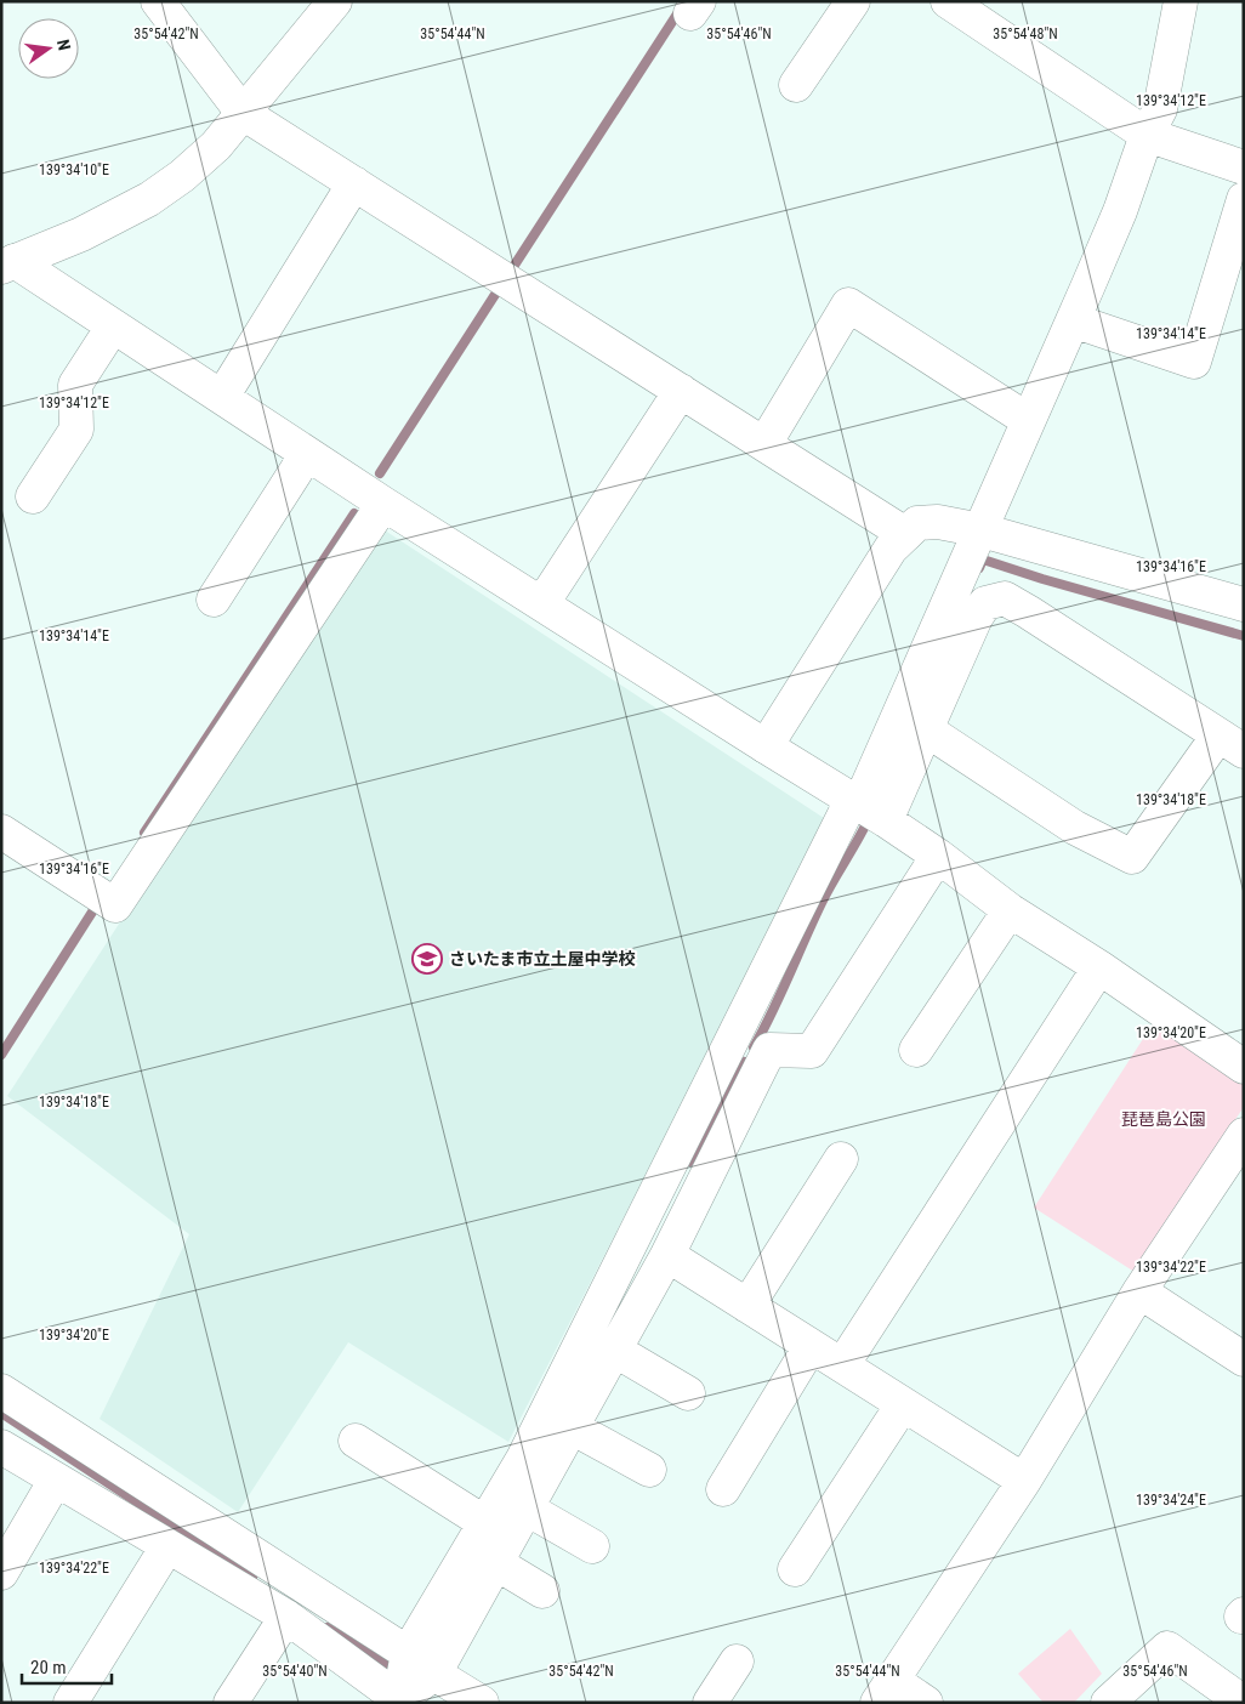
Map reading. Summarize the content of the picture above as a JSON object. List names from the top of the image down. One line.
{"parks":["琵琶島公園"],"places":{"school or university":["さいたま市立土屋中学校"]},"scale_bar":"20 m","north":"right","coordinates":["35°54'42\"N","35°54'44\"N","35°54'46\"N","35°54'48\"N","139°34'12\"E","139°34'10\"E","139°34'14\"E","139°34'16\"E","139°34'18\"E","139°34'20\"E","139°34'22\"E","139°34'24\"E","35°54'40\"N"]}
